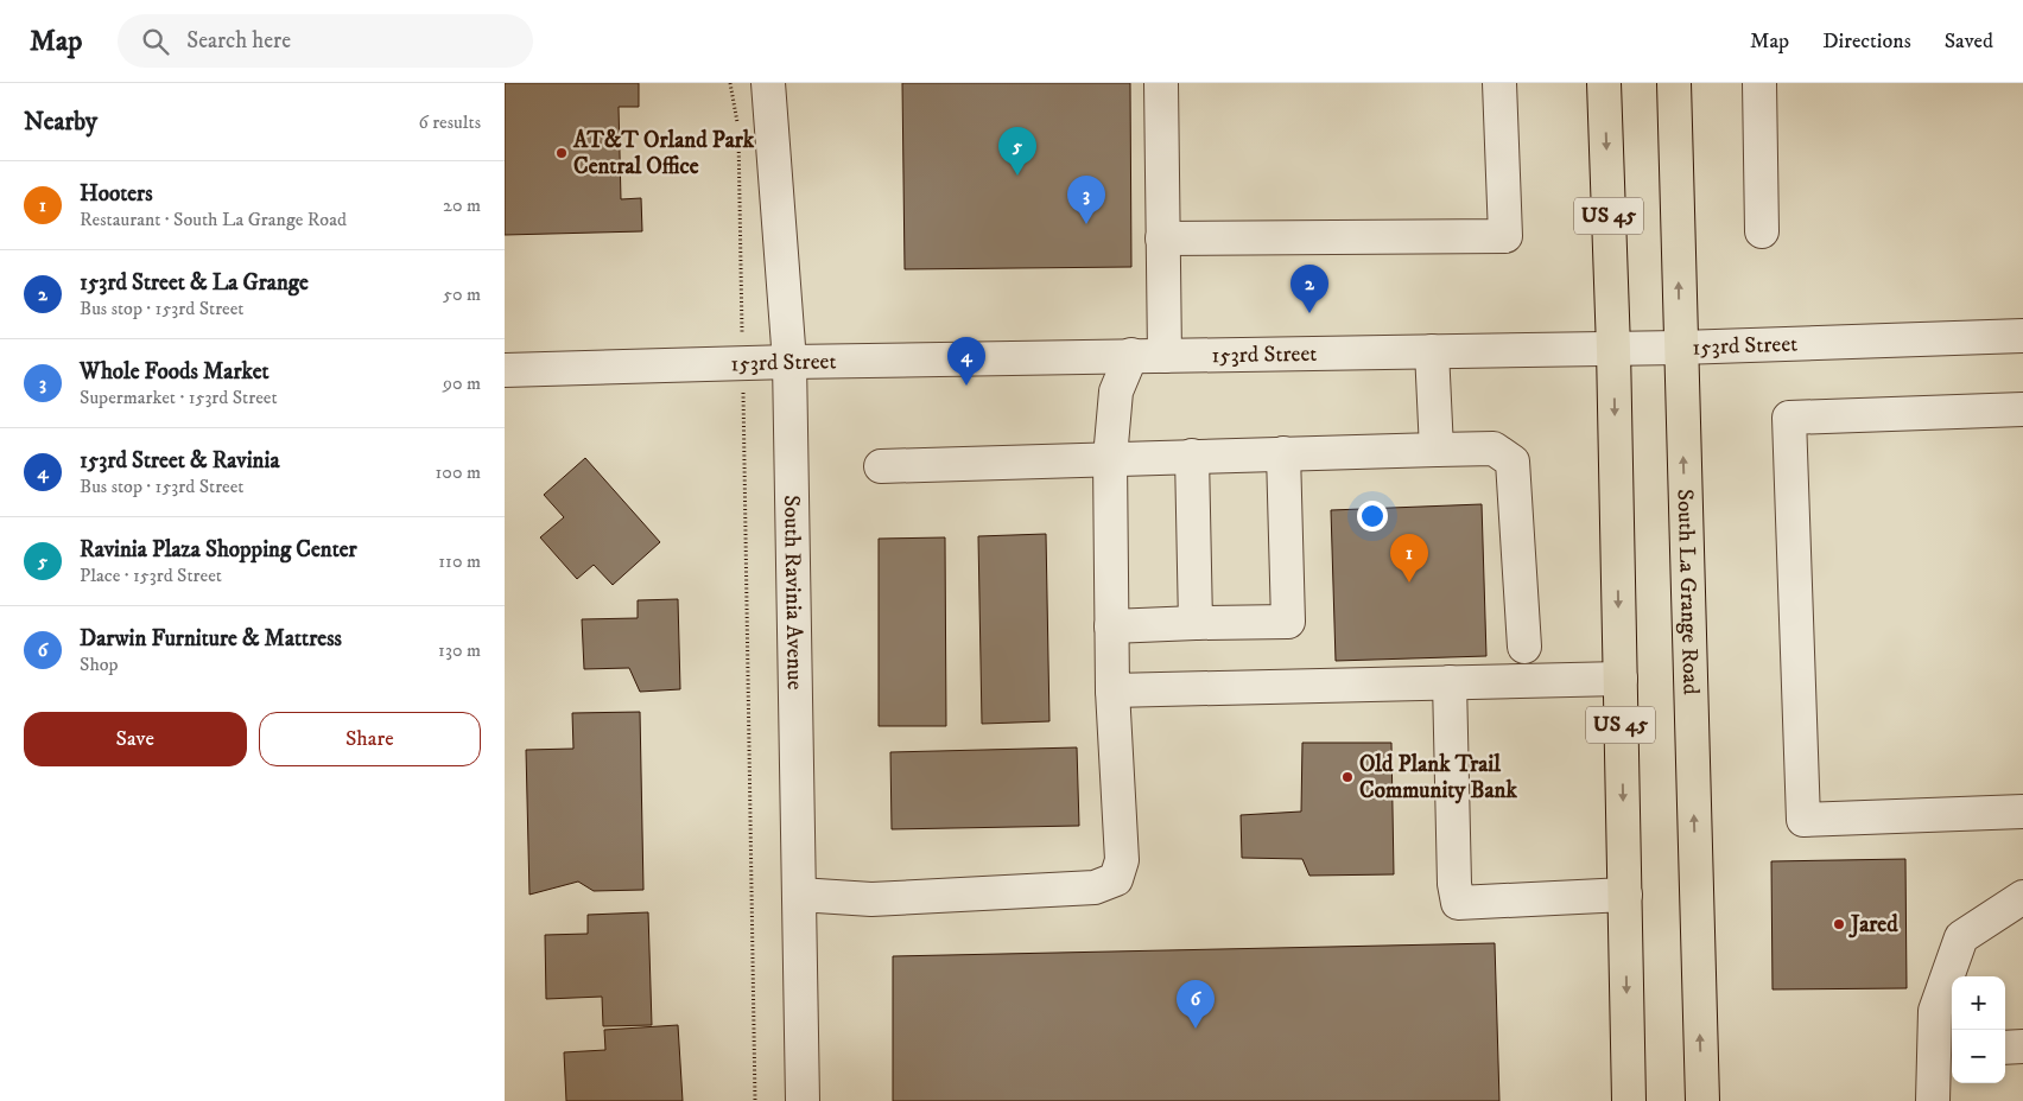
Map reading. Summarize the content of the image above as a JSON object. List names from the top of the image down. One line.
{"streets":{"highway":["US 45","South La Grange Road"],"street":["153rd Street","South Ravinia Avenue"]},"crossings":[["US 45","153rd Street"],["153rd Street","South Ravinia Avenue"],["153rd Street","South La Grange Road"]],"places":["AT&T Orland Park Central Office","Old Plank Trail Community Bank","Jared"],"page":{"header":"Map","search":"Search here","nav":["Map","Directions","Saved"],"heading":["Nearby","6 results"],"pins":["5","3","2","4","1","6"],"list":[{"mark":"1","name":"Hooters","note":"Restaurant · South La Grange Road","value":"20 m"},{"mark":"2","name":"153rd Street & La Grange","note":"Bus stop · 153rd Street","value":"50 m"},{"mark":"3","name":"Whole Foods Market","note":"Supermarket · 153rd Street","value":"90 m"},{"mark":"4","name":"153rd Street & Ravinia","note":"Bus stop · 153rd Street","value":"100 m"},{"mark":"5","name":"Ravinia Plaza Shopping Center","note":"Place · 153rd Street","value":"110 m"},{"mark":"6","name":"Darwin Furniture & Mattress","note":"Shop","value":"130 m"}],"buttons":["Save","Share"],"map_buttons":["+","−"]}}
